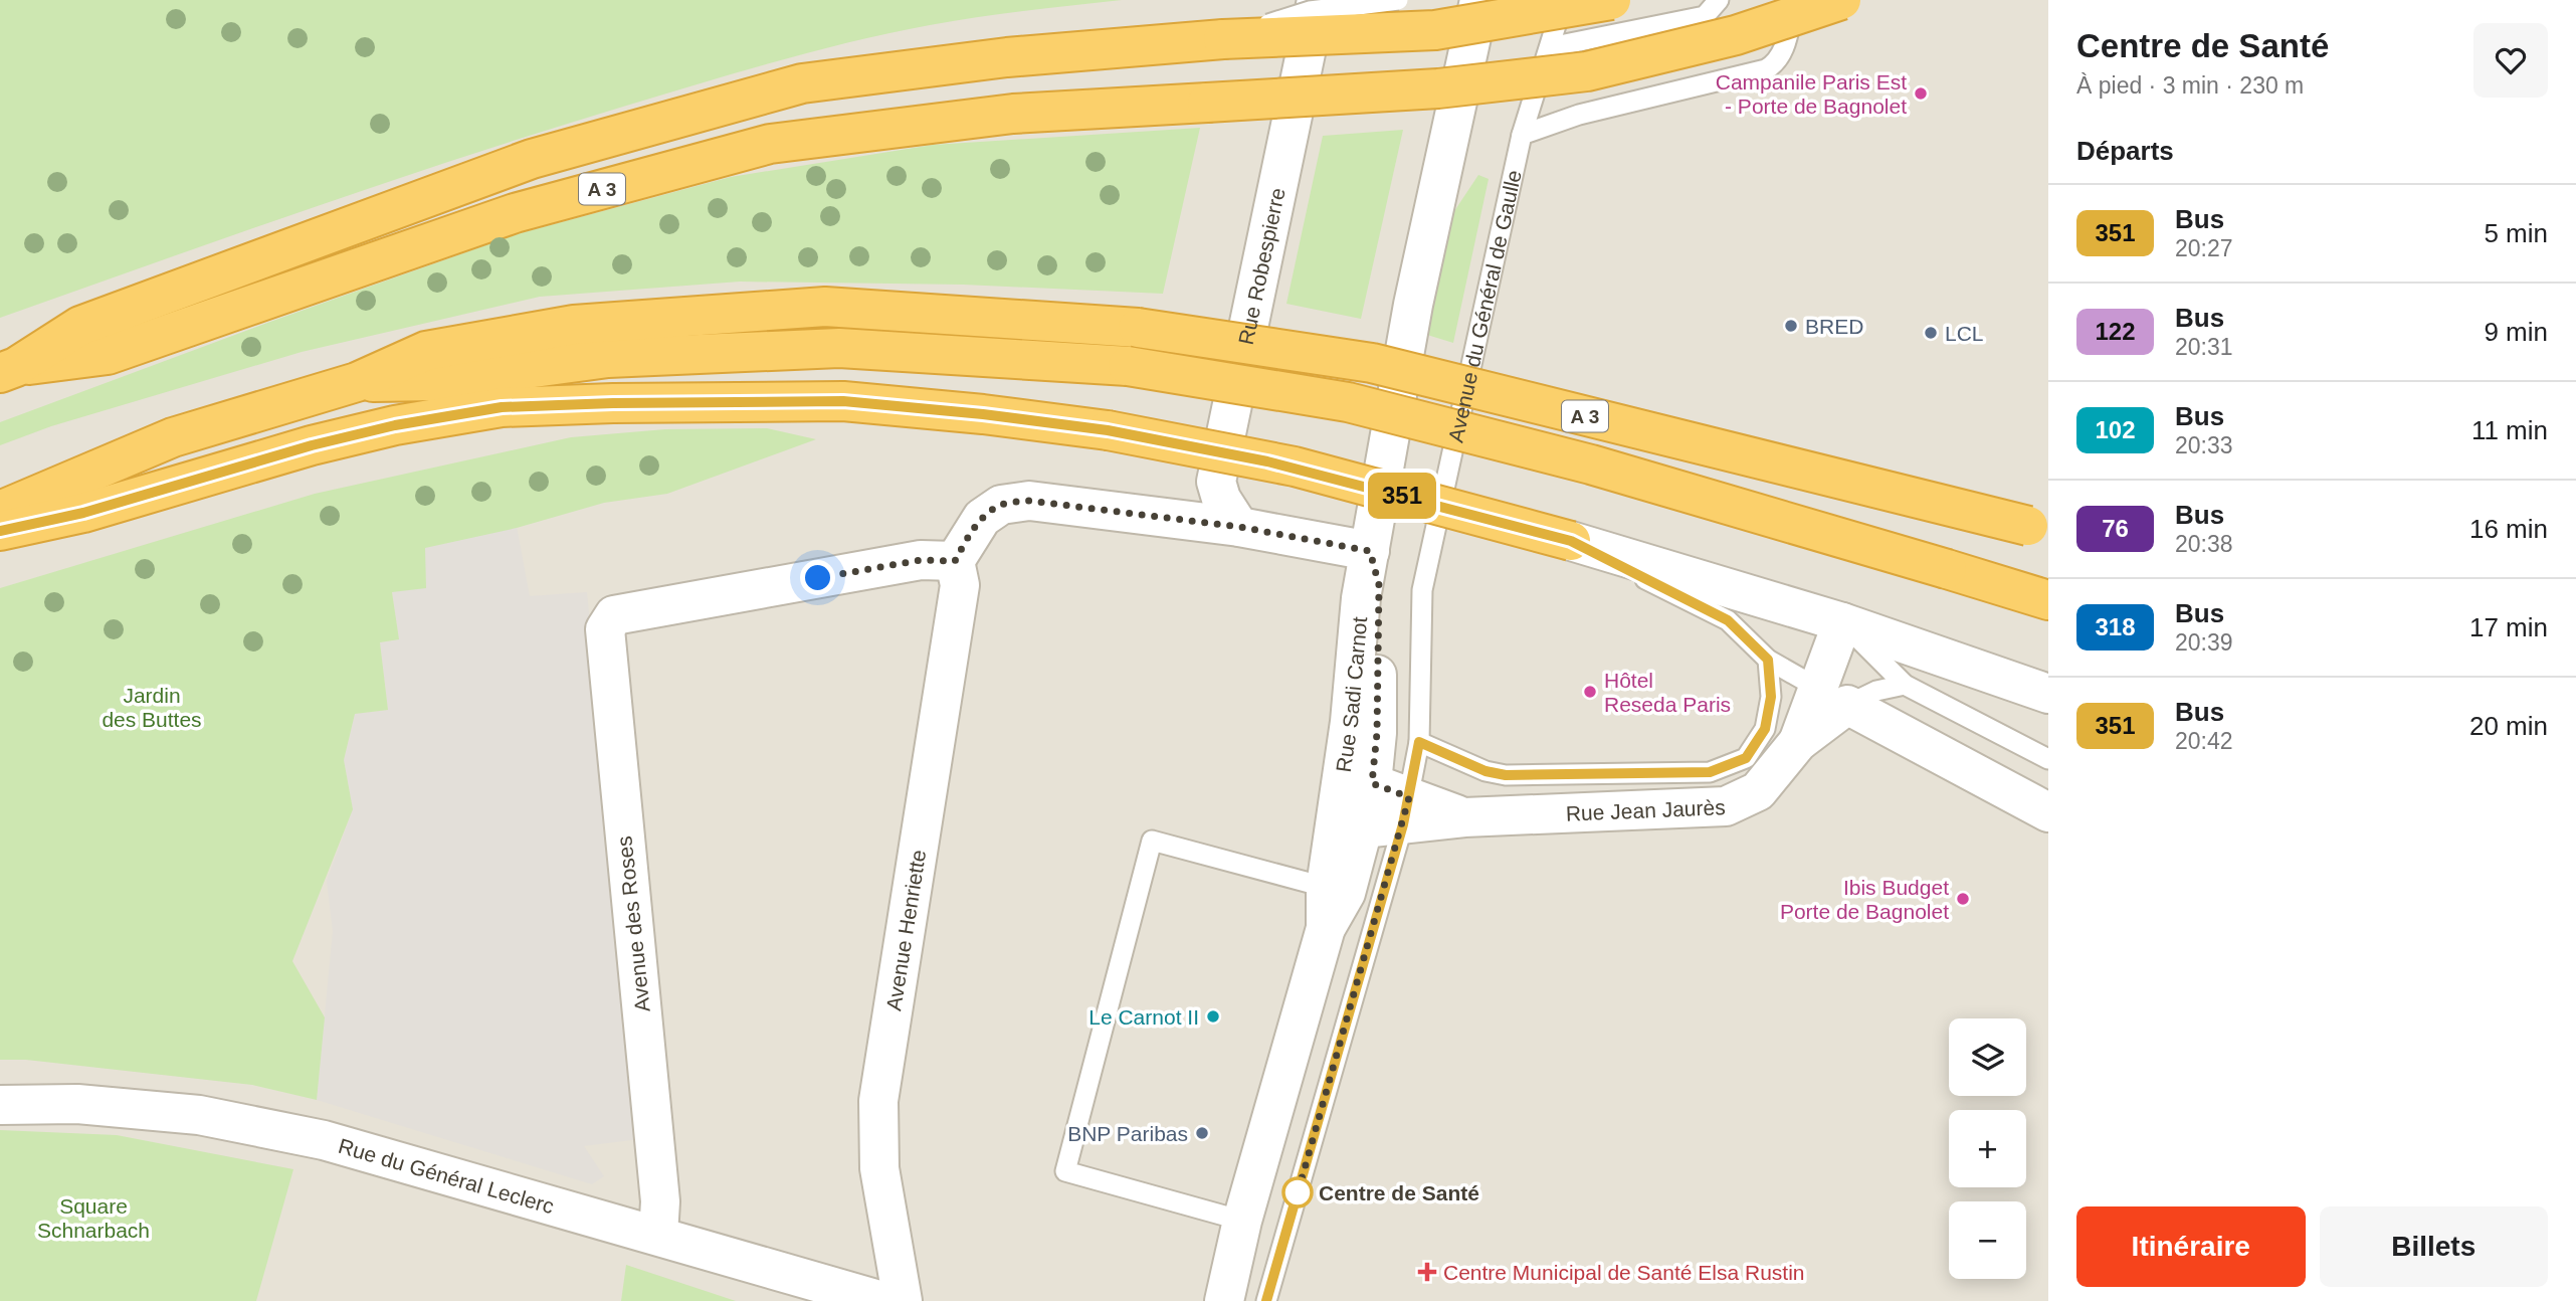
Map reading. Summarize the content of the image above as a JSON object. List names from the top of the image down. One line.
{"streets":{"highway":["A 3"],"street":["Rue Robespierre","Rue Sadi Carnot","Rue Jean Jaurès","Avenue des Roses","Avenue Henriette","Rue du Général Leclerc"],"lane":["Avenue du Général de Gaulle"]},"crossings":[["Rue Sadi Carnot","Rue Jean Jaurès"],["Avenue des Roses","Avenue Henriette"],["Avenue des Roses","Rue du Général Leclerc"]],"parks":["Jardin des Buttes","Square Schnarbach"],"places":{"other":["Campanile Paris Est - Porte de Bagnolet","BRED","LCL","Hôtel Reseda Paris","Ibis Budget Porte de Bagnolet","Le Carnot II","BNP Paribas","Centre de Santé"],"health":["Centre Municipal de Santé Elsa Rustin"]},"lines":["bus line 351"],"page":{"on_map":"351","heading":[["Centre de Santé","À pied · 3 min · 230 m"],"Départs"],"list":[{"mark":"351","name":"Bus","note":"20:27","value":"5 min"},{"mark":"122","name":"Bus","note":"20:31","value":"9 min"},{"mark":"102","name":"Bus","note":"20:33","value":"11 min"},{"mark":"76","name":"Bus","note":"20:38","value":"16 min"},{"mark":"318","name":"Bus","note":"20:39","value":"17 min"},{"mark":"351","name":"Bus","note":"20:42","value":"20 min"}],"map_buttons":["+","−"],"buttons":["Itinéraire","Billets"]}}
